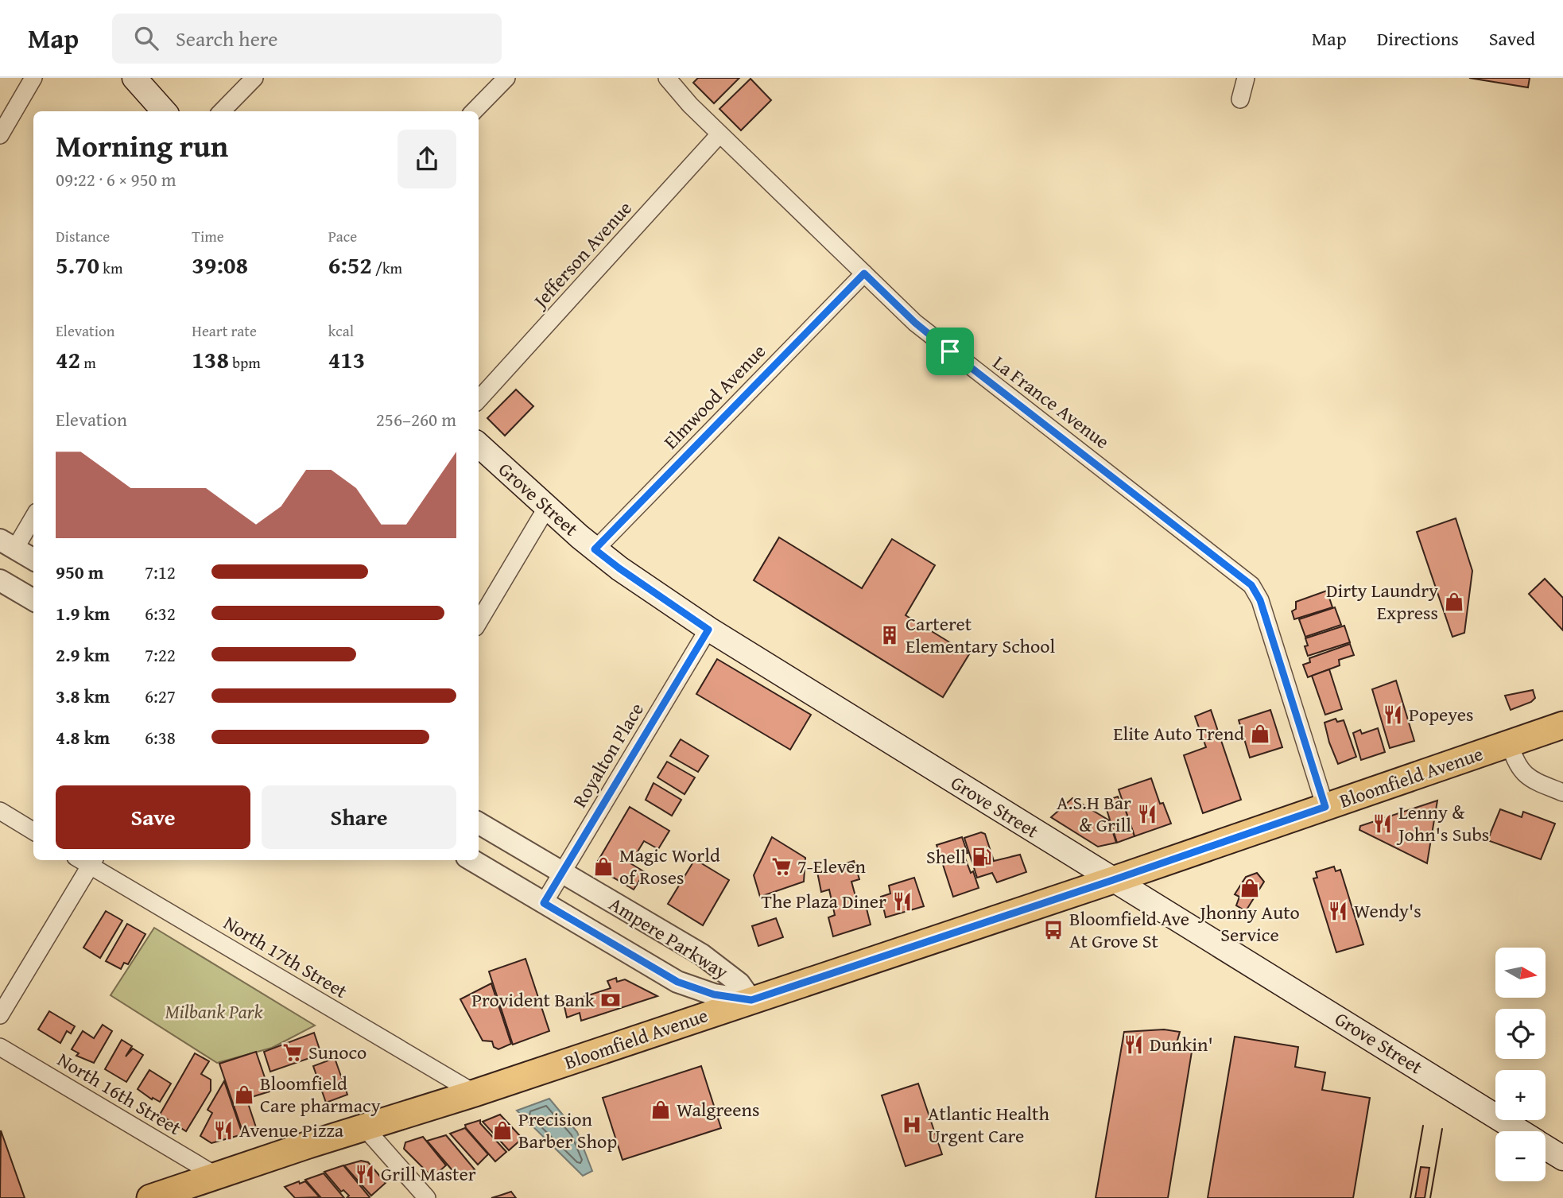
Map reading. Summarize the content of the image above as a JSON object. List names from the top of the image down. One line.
{"streets":{"main road":["Grove Street","Bloomfield Avenue"],"street":["Jefferson Avenue","Elmwood Avenue","La France Avenue","Royalton Place","Ampere Parkway","North 17th Street","North 16th Street"]},"crossings":[["Jefferson Avenue","La France Avenue"],["Elmwood Avenue","La France Avenue"],["Elmwood Avenue","Grove Street"],["La France Avenue","Bloomfield Avenue"],["Grove Street","Royalton Place"],["Grove Street","Bloomfield Avenue"],["Royalton Place","Ampere Parkway"],["Bloomfield Avenue","Ampere Parkway"],["Bloomfield Avenue","North 17th Street"],["Bloomfield Avenue","North 16th Street"]],"parks":["Milbank Park"],"places":{"shop":["Dirty Laundry Express","Elite Auto Trend","Magic World of Roses","Jhonny Auto Service","Bloomfield Care pharmacy","Walgreens","Precision Barber Shop"],"building":["Carteret Elementary School"],"restaurant":["Popeyes","A.S.H Bar & Grill","Lenny & John's Subs","The Plaza Diner","Wendy's","Dunkin'","Avenue Pizza","Grill Master"],"fuel station":["Shell"],"supermarket":["7-Eleven","Sunoco"],"bus stop":["Bloomfield Ave At Grove St"],"bank":["Provident Bank"],"hospital":["Atlantic Health Urgent Care"]},"north":"right","page":{"header":"Map","search":"Search here","nav":["Map","Directions","Saved"],"heading":["Morning run","09:22 · 6 × 950 m"],"stats":[["Distance","5.70 km"],["Time","39:08"],["Pace","6:52 /km"],["Elevation","42 m"],["Heart rate","138 bpm"],["kcal","413"]],"chart":["Elevation","256–260 m"],"list":[{"name":"950 m","note":"7:12"},{"name":"1.9 km","note":"6:32"},{"name":"2.9 km","note":"7:22"},{"name":"3.8 km","note":"6:27"},{"name":"4.8 km","note":"6:38"}],"buttons":["Save","Share"],"map_buttons":["+","−"]}}
